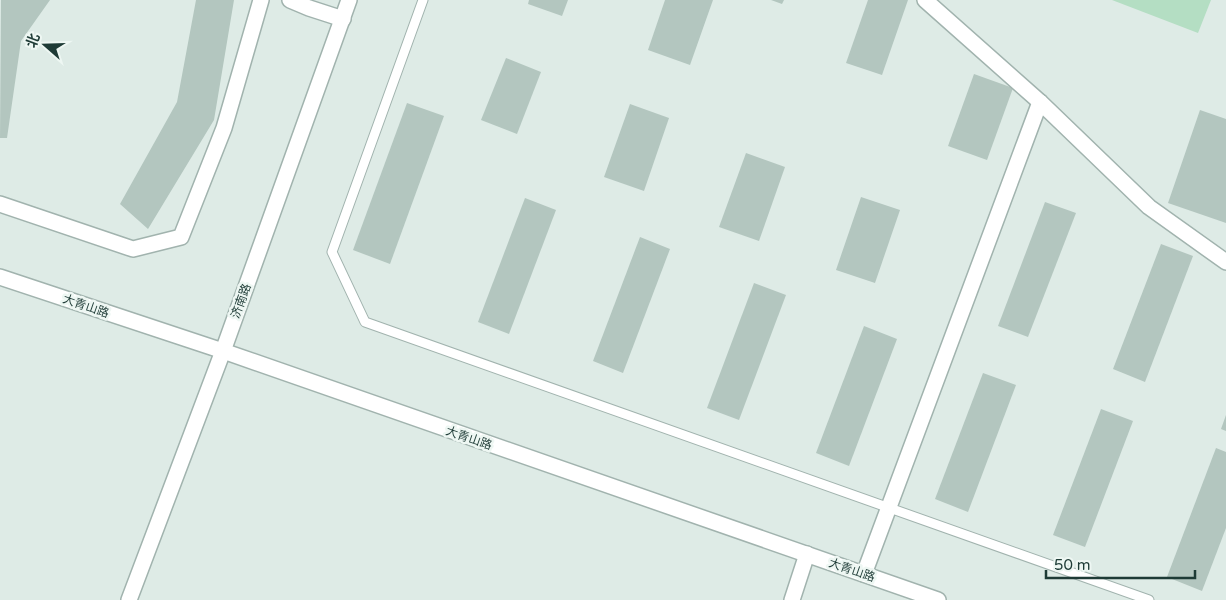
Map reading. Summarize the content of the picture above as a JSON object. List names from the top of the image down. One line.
{"streets":{"street":["济南路","大青山路"]},"crossings":[["济南路","大青山路"]],"scale_bar":"50 m","north":"left"}
